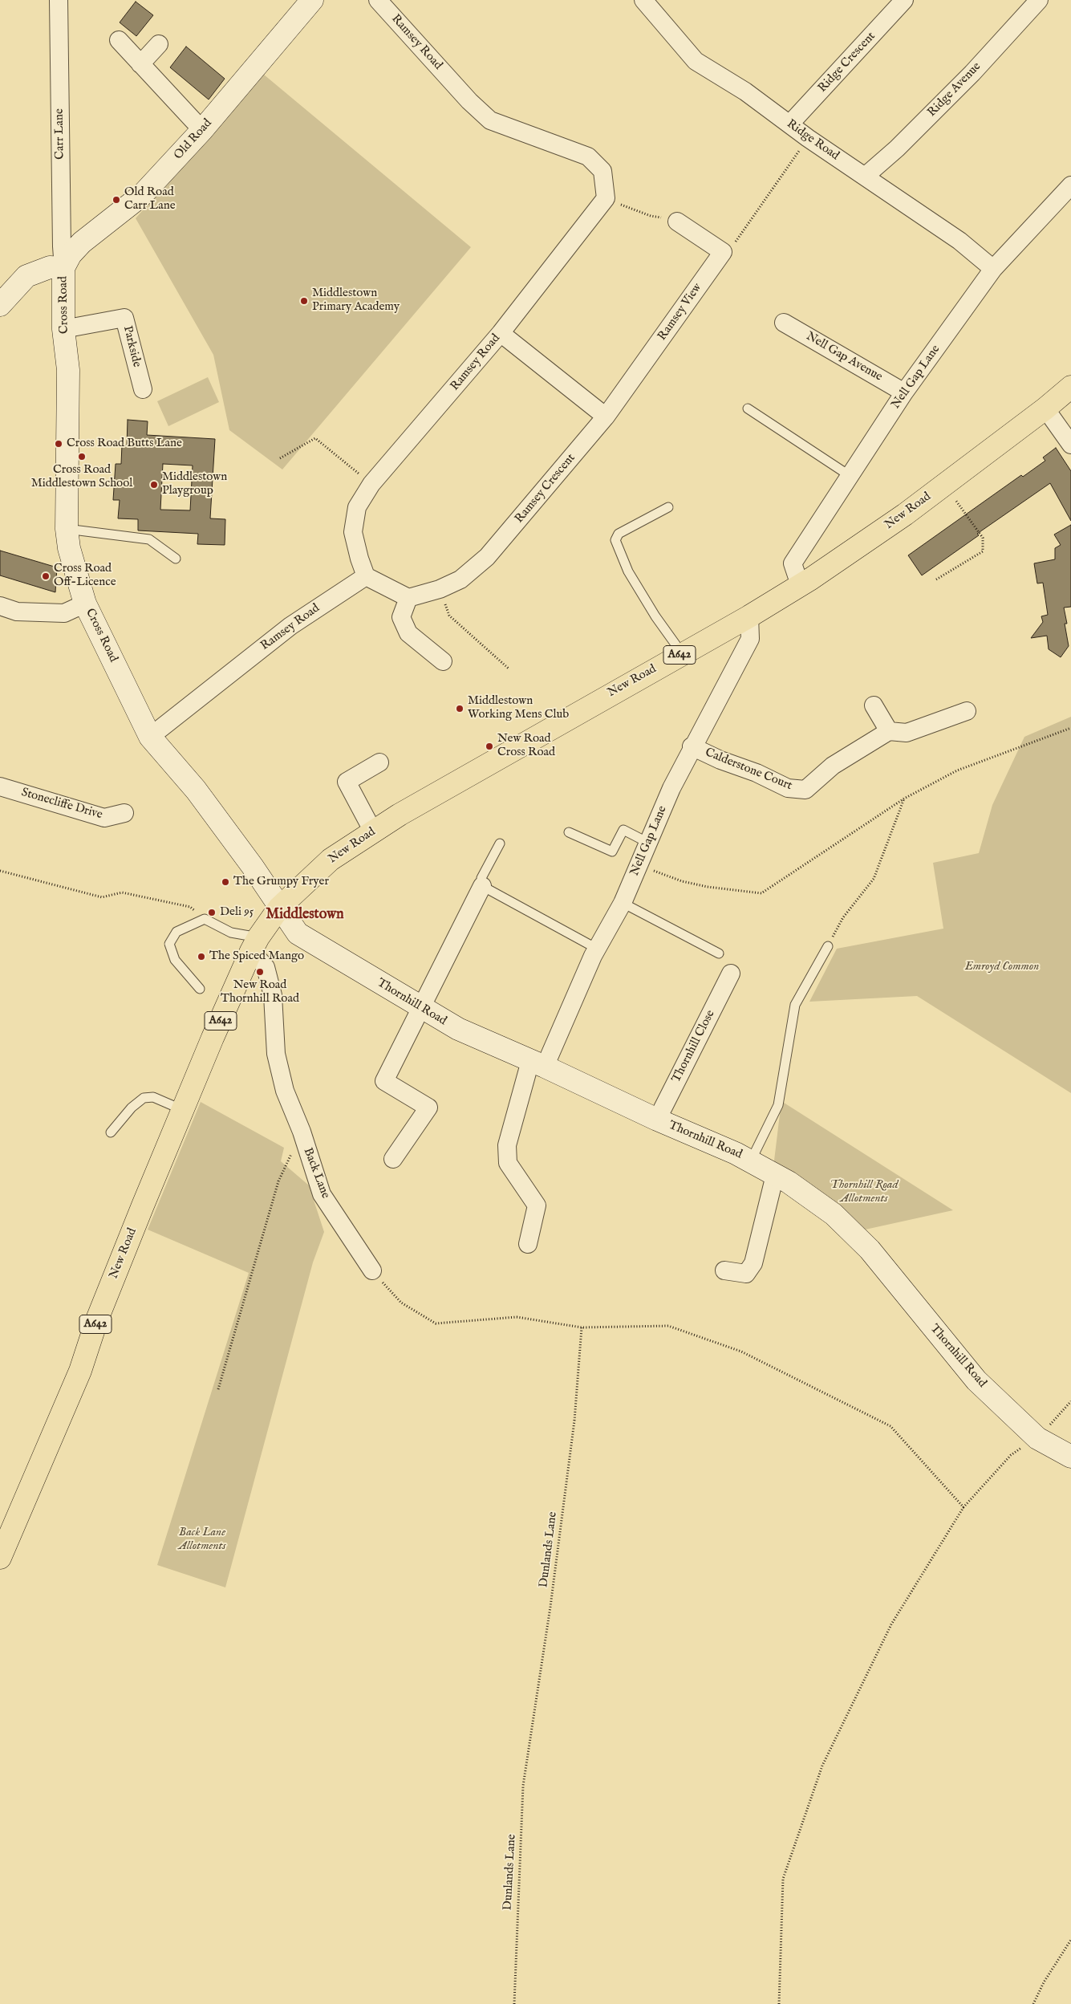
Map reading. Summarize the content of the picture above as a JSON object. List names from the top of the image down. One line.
{"streets":{"highway":["New Road","A642"],"street":["Ramsey Road","Ridge Crescent","Ridge Avenue","Carr Lane","Old Road","Ridge Road","Cross Road","Ramsey View","Parkside","Nell Gap Avenue","Nell Gap Lane","Ramsey Crescent","Calderstone Court","Stonecliffe Drive","Thornhill Road","Thornhill Close","Back Lane"],"path":["Dunlands Lane"]},"crossings":[["Ramsey Road","Cross Road"],["Ridge Crescent","Ridge Road"],["Ridge Avenue","Ridge Road"],["Carr Lane","Old Road"],["Carr Lane","Cross Road"],["Old Road","Cross Road"],["Ridge Road","Nell Gap Lane"],["Cross Road","Parkside"],["Cross Road","New Road"],["Cross Road","Thornhill Road"],["Ramsey View","Ramsey Crescent"],["Nell Gap Avenue","Nell Gap Lane"],["Nell Gap Lane","New Road"],["Nell Gap Lane","Calderstone Court"],["Nell Gap Lane","Thornhill Road"],["New Road","Thornhill Road"],["New Road","Back Lane"],["Thornhill Road","Thornhill Close"]],"districts":["Middlestown"],"parks":["Emroyd Common","Thornhill Road Allotments","Back Lane Allotments"],"places":["Old Road Carr Lane","Middlestown Primary Academy","Cross Road Butts Lane","Cross Road Middlestown School","Middlestown Playgroup","Cross Road Off-Licence","Middlestown Working Mens Club","New Road Cross Road","The Grumpy Fryer","Deli 95","The Spiced Mango","New Road Thornhill Road"]}
